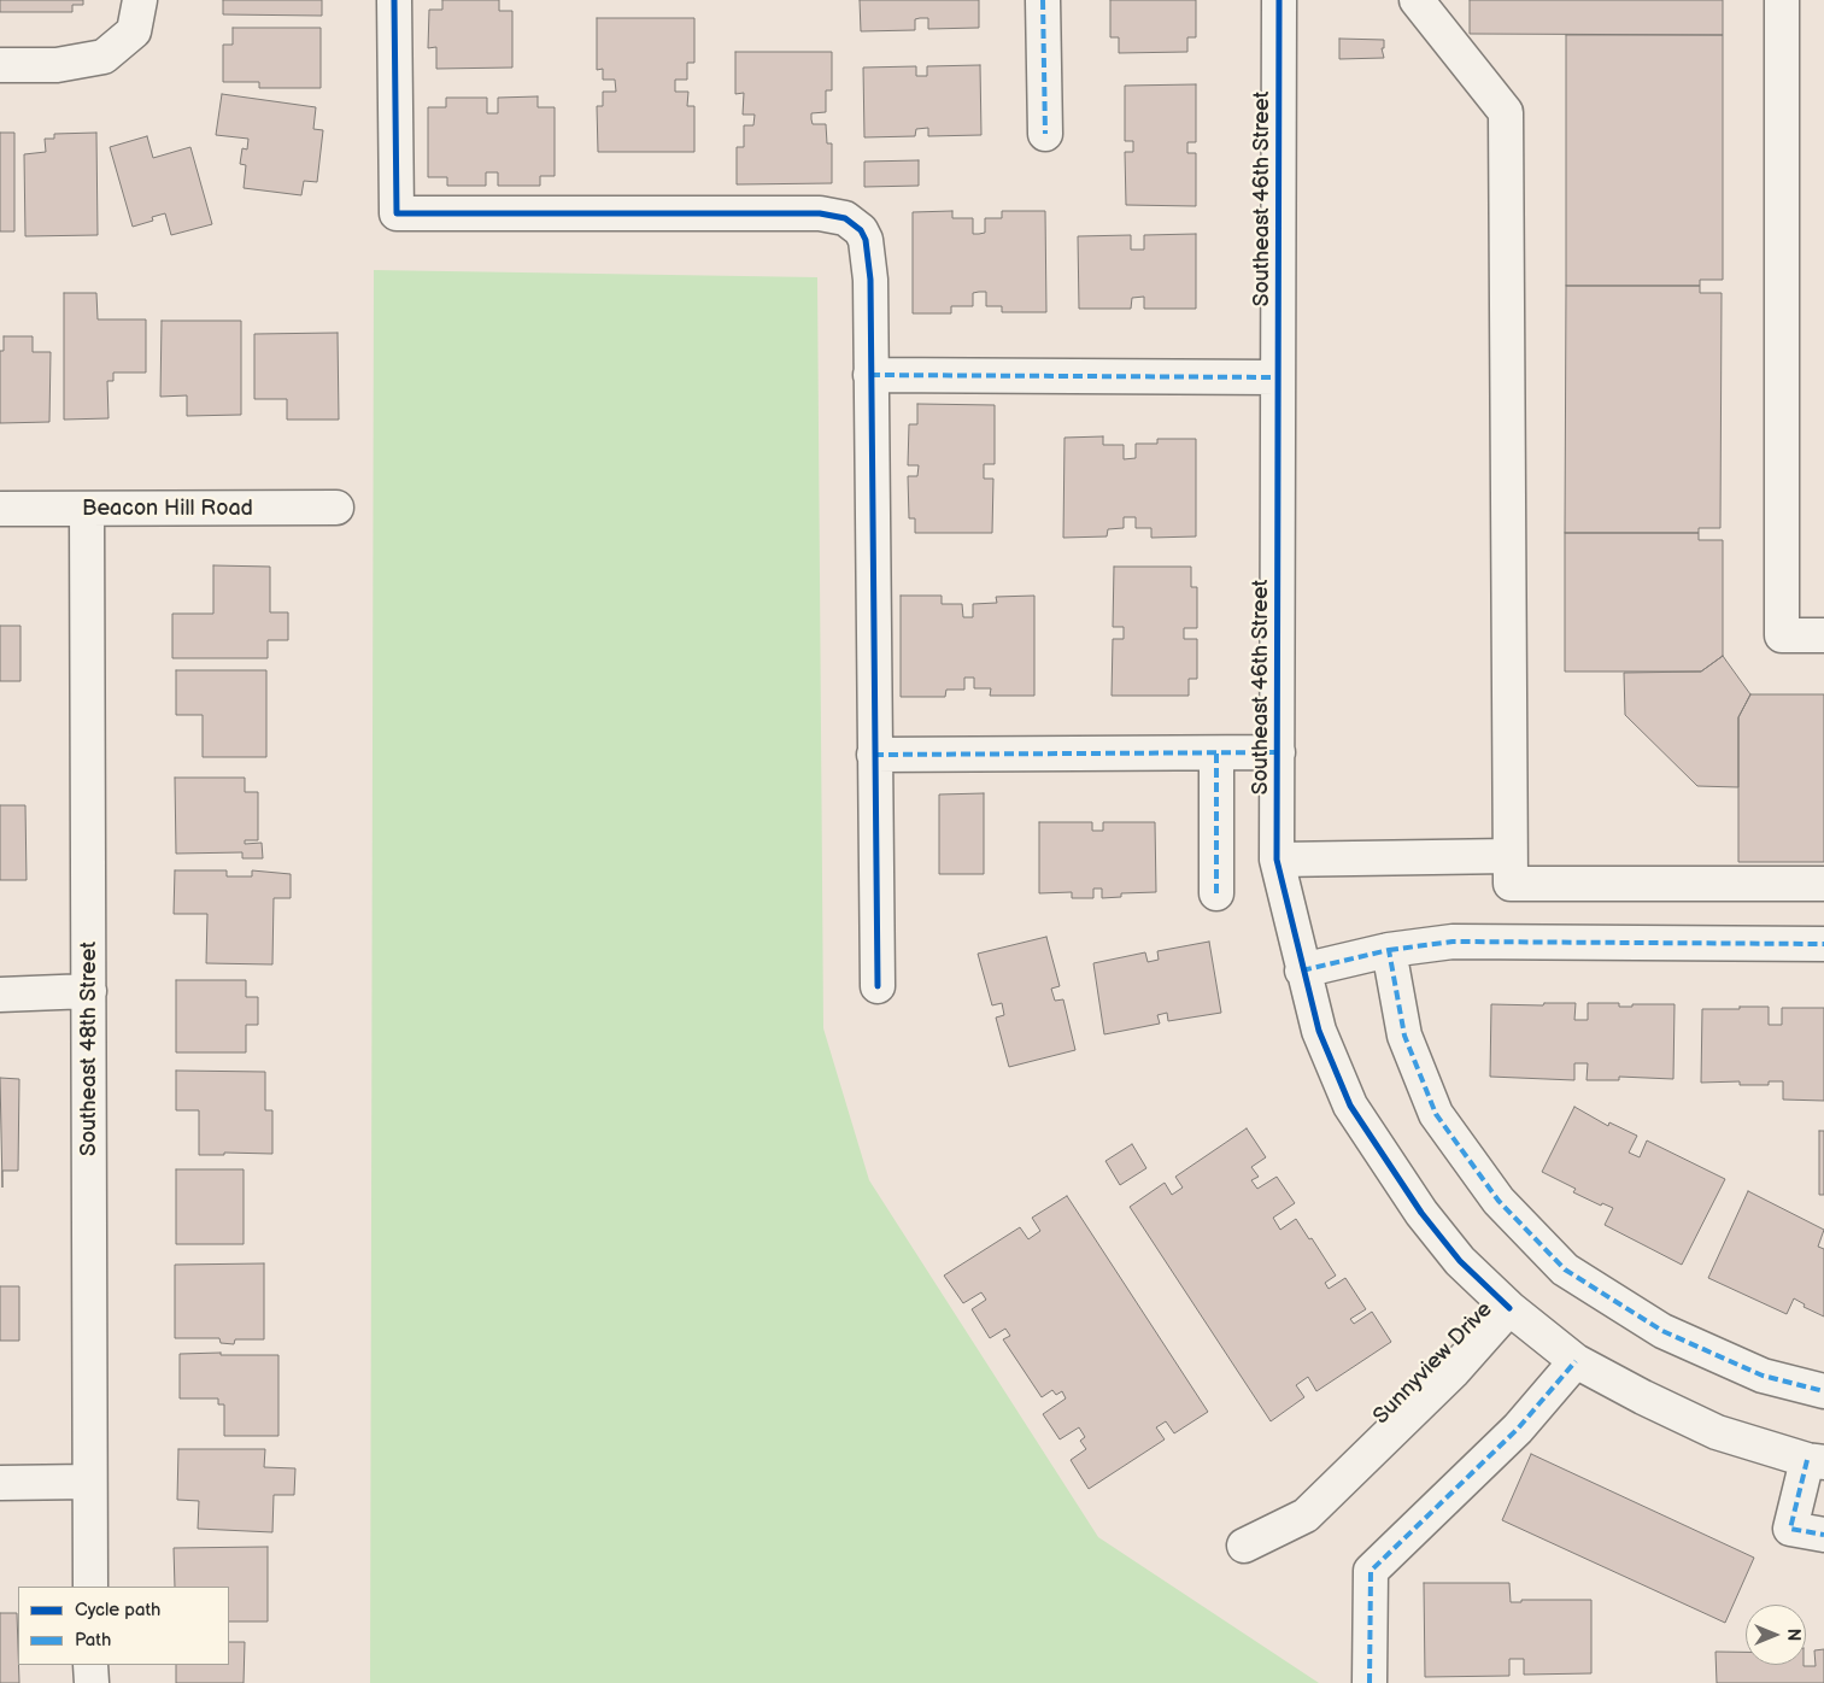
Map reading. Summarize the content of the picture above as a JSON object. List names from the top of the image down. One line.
{"streets":{"street":["Southeast 46th Street","Beacon Hill Road","Southeast 48th Street","Sunnyview Drive"]},"crossings":[["Southeast 46th Street","Sunnyview Drive"],["Beacon Hill Road","Southeast 48th Street"]],"legend":["Cycle path","Path"],"north":"right"}
